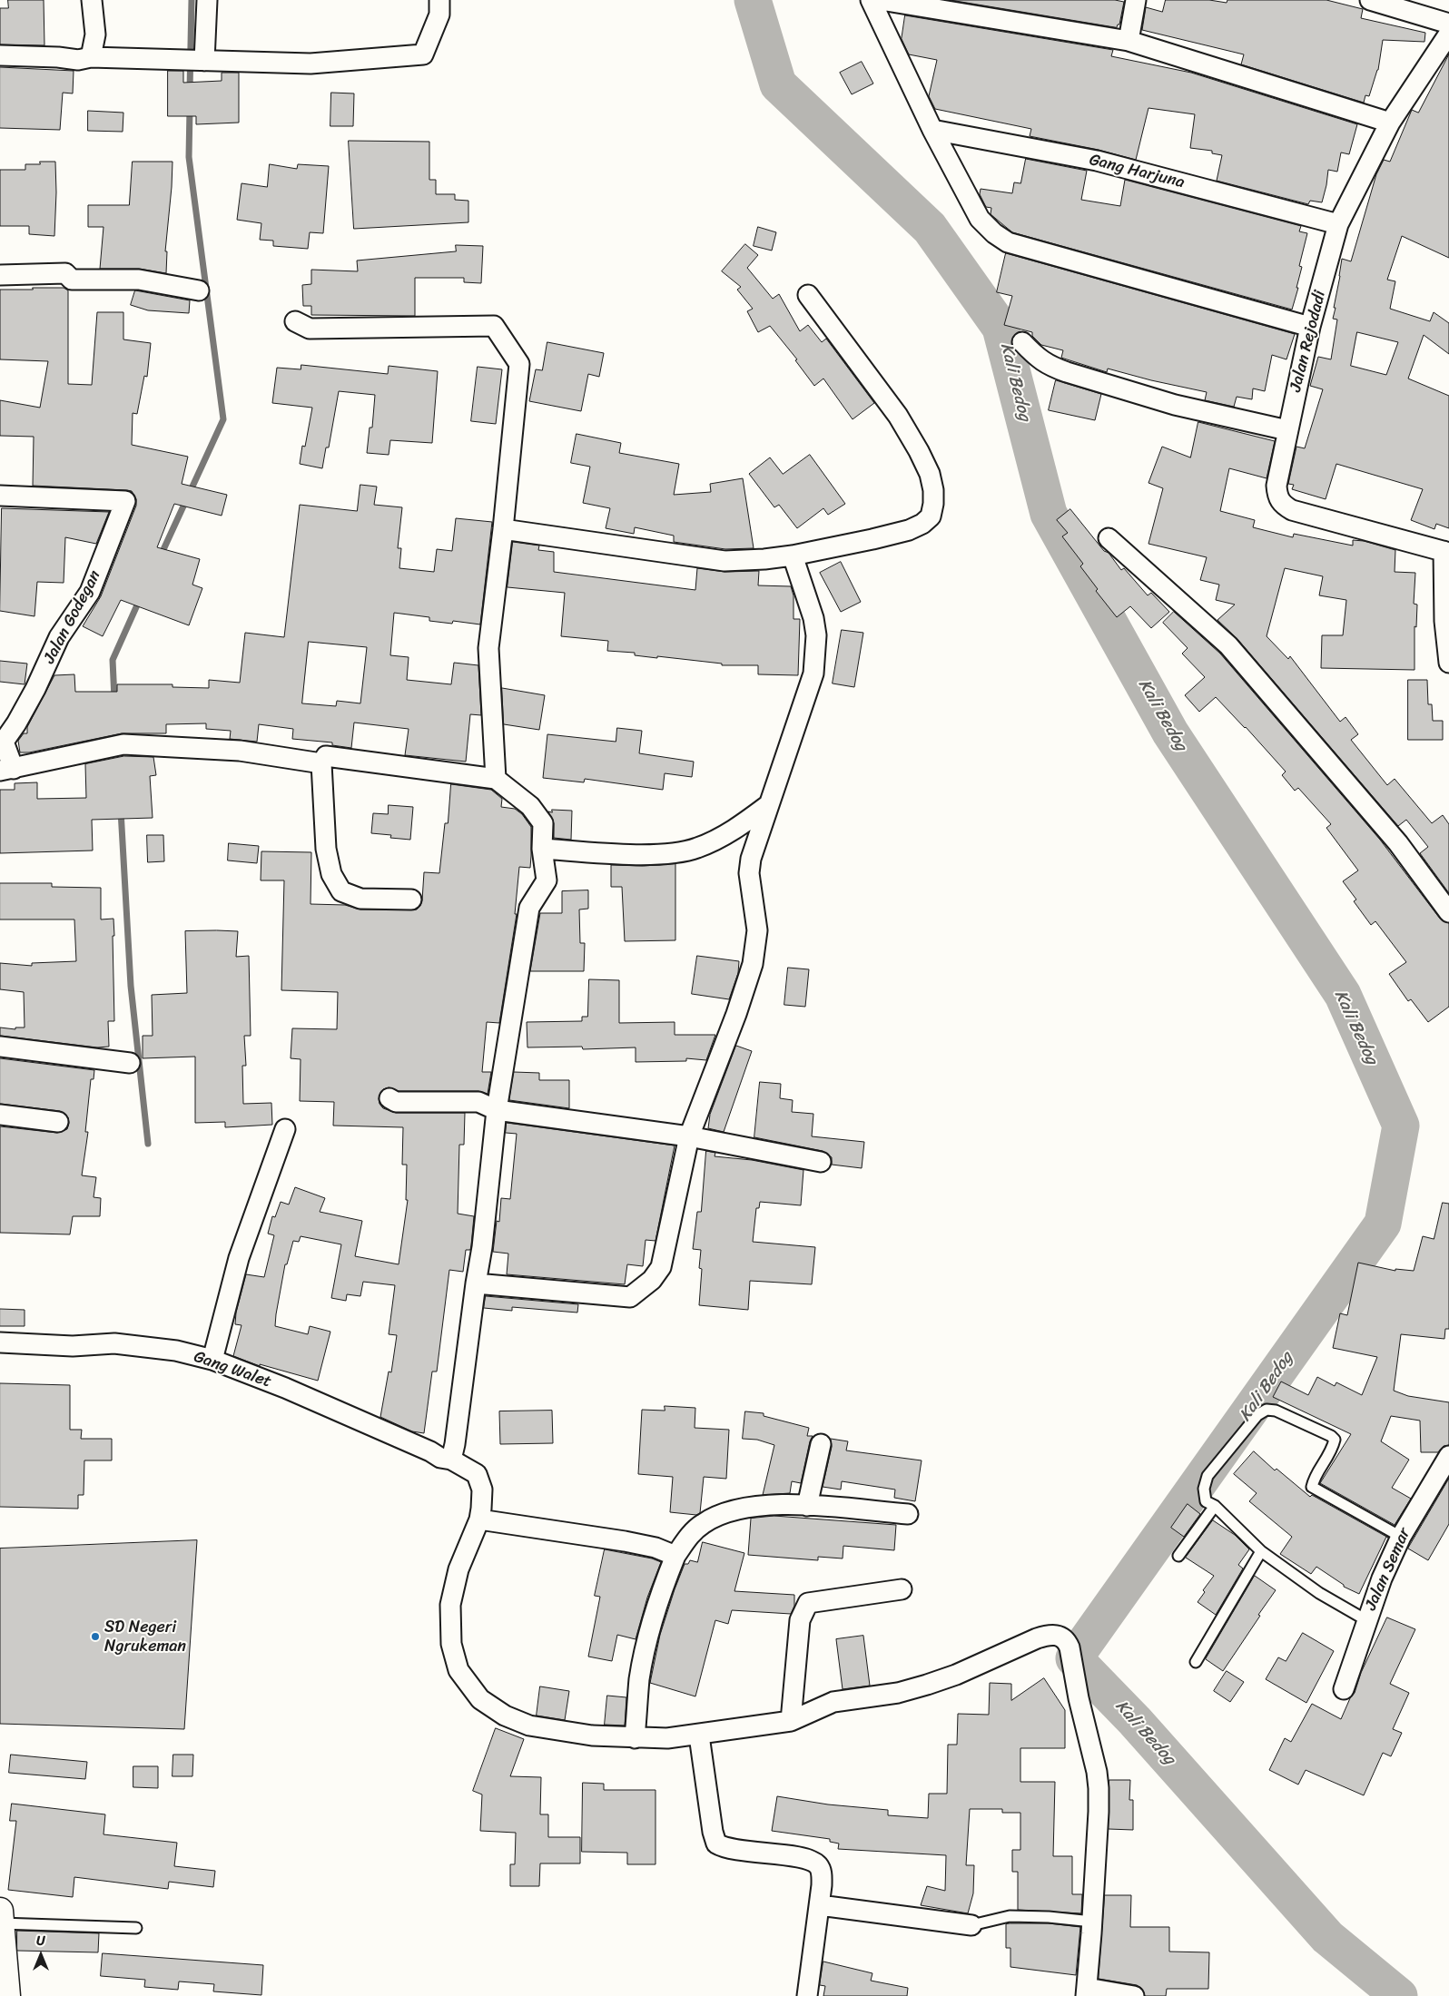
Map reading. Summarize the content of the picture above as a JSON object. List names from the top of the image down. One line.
{"streets":{"street":["Gang Harjuna","Jalan Rejodadi","Jalan Godegan","Gang Walet","Jalan Semar"]},"crossings":[["Gang Harjuna","Jalan Rejodadi"]],"water":["Kali Bedog"],"places":["SD Negeri Ngrukeman"],"north":"top"}
